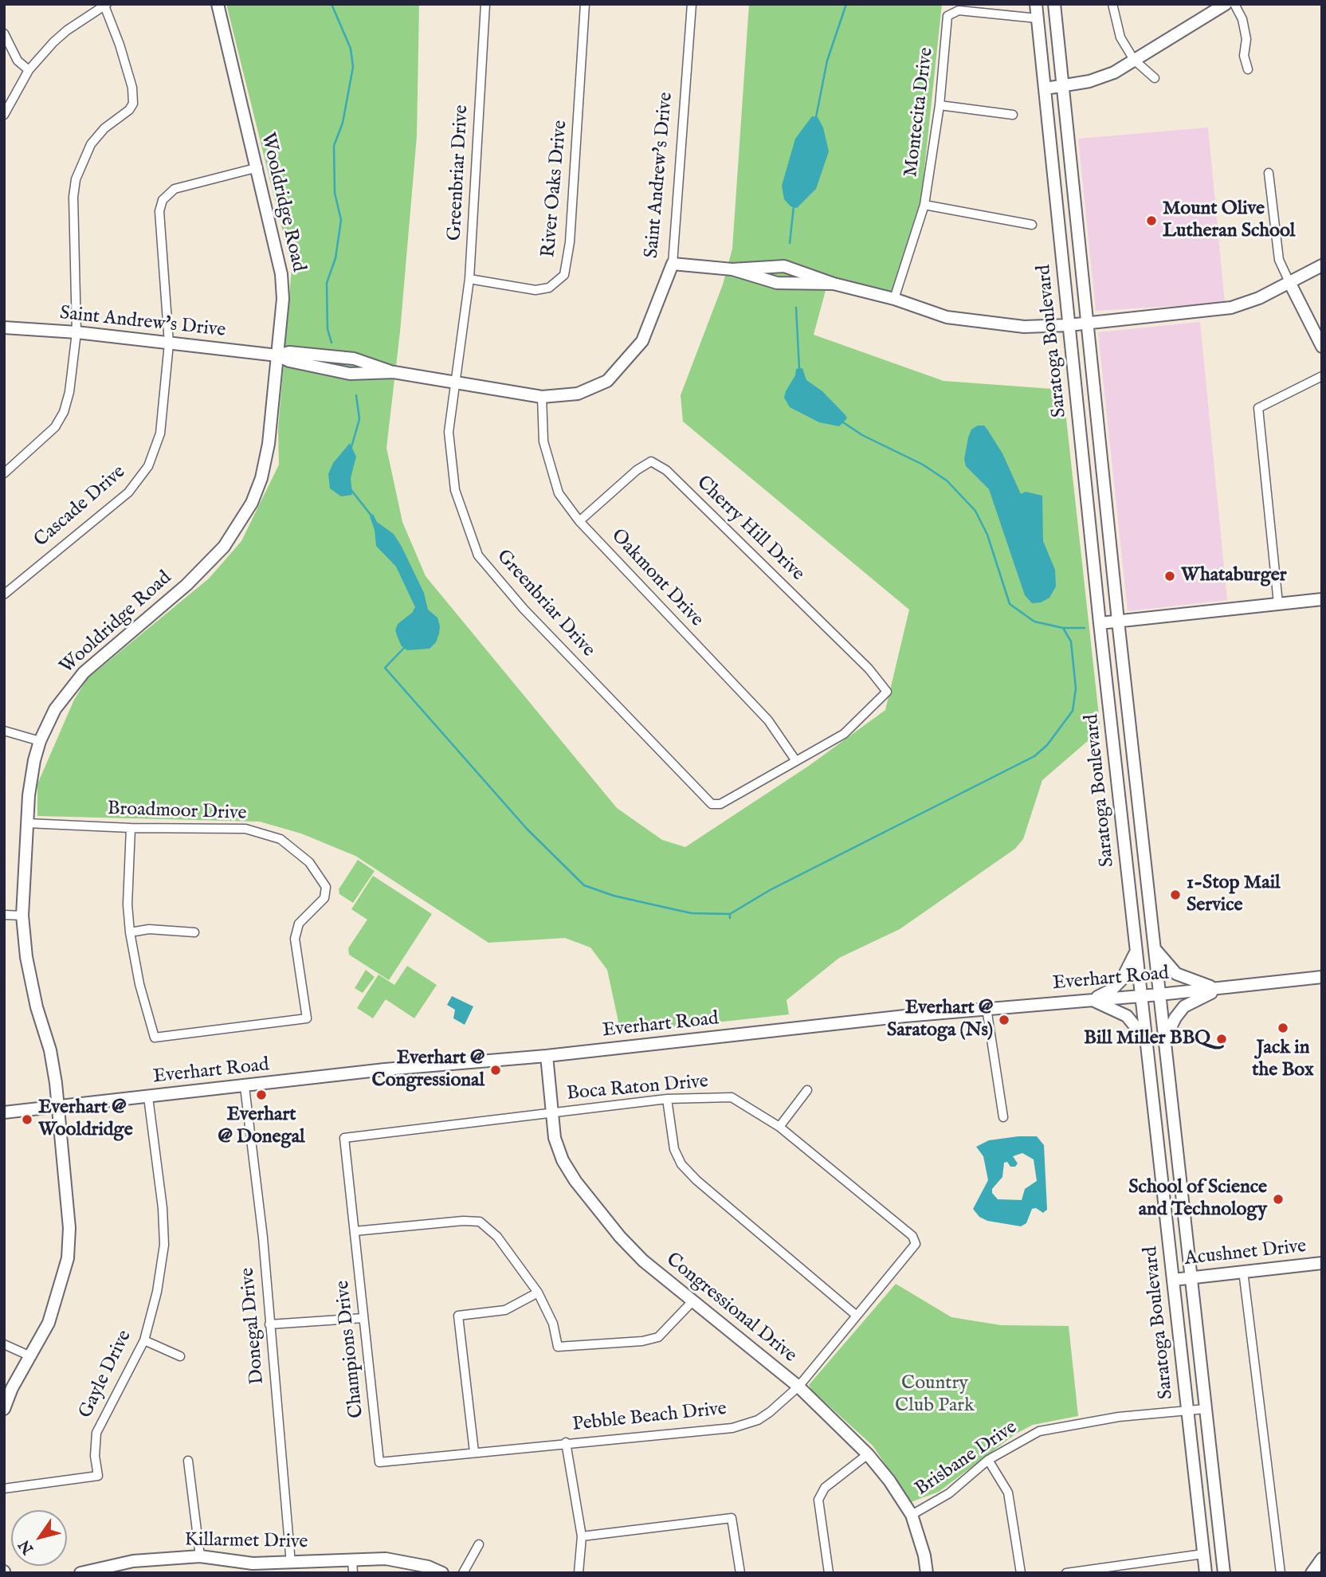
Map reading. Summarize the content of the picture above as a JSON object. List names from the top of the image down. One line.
{"streets":{"main road":["Saint Andrew's Drive","Wooldridge Road","Saratoga Boulevard","Everhart Road","Acushnet Drive","Congressional Drive","Killarmet Drive"],"street":["Montecita Drive","Greenbriar Drive","River Oaks Drive","Cascade Drive","Cherry Hill Drive","Oakmont Drive","Broadmoor Drive","Boca Raton Drive","Donegal Drive","Champions Drive","Gayle Drive","Pebble Beach Drive","Brisbane Drive"]},"crossings":[["Montecita Drive","Saratoga Boulevard"],["Greenbriar Drive","Saint Andrew's Drive"],["Greenbriar Drive","River Oaks Drive"],["Greenbriar Drive","Cherry Hill Drive"],["Greenbriar Drive","Oakmont Drive"],["Saint Andrew's Drive","Wooldridge Road"],["Saint Andrew's Drive","Cascade Drive"],["Saint Andrew's Drive","Oakmont Drive"],["Wooldridge Road","Cascade Drive"],["Wooldridge Road","Broadmoor Drive"],["Wooldridge Road","Everhart Road"],["Saratoga Boulevard","Everhart Road"],["Saratoga Boulevard","Acushnet Drive"],["Saratoga Boulevard","Brisbane Drive"],["Cherry Hill Drive","Oakmont Drive"],["Everhart Road","Congressional Drive"],["Everhart Road","Donegal Drive"],["Everhart Road","Gayle Drive"],["Boca Raton Drive","Congressional Drive"],["Boca Raton Drive","Champions Drive"],["Boca Raton Drive","Pebble Beach Drive"],["Congressional Drive","Pebble Beach Drive"],["Congressional Drive","Brisbane Drive"],["Donegal Drive","Killarmet Drive"],["Champions Drive","Pebble Beach Drive"]],"parks":["Country Club Park"],"places":["Mount Olive Lutheran School","Whataburger","1-Stop Mail Service","Everhart @ Saratoga (Ns)","Jack in the Box","Bill Miller BBQ","Everhart @ Congressional","Everhart @ Donegal","Everhart @ Wooldridge","School of Science and Technology"],"north":"bottom left"}
